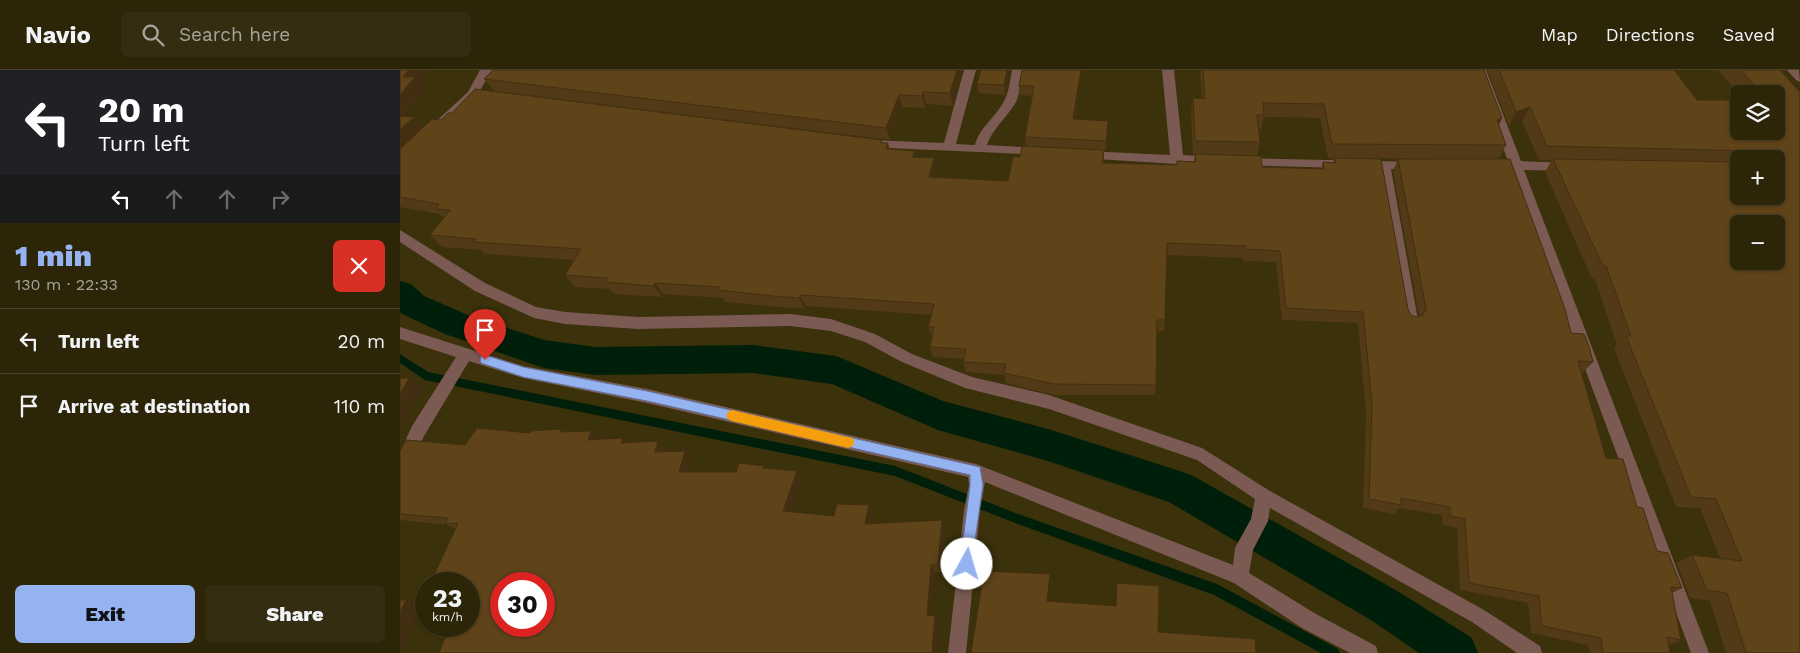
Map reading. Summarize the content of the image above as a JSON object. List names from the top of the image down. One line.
{"page":{"header":"Navio","search":"Search here","nav":["Map","Directions","Saved"],"turn":["20 m","Turn left"],"map_buttons":["+","−"],"heading":["1 min","130 m · 22:33"],"list":[{"name":"Turn left","value":"20 m"},{"name":"Arrive at destination","value":"110 m"}],"speed":"23 km/h","limit":"30","buttons":["Exit","Share"]}}
